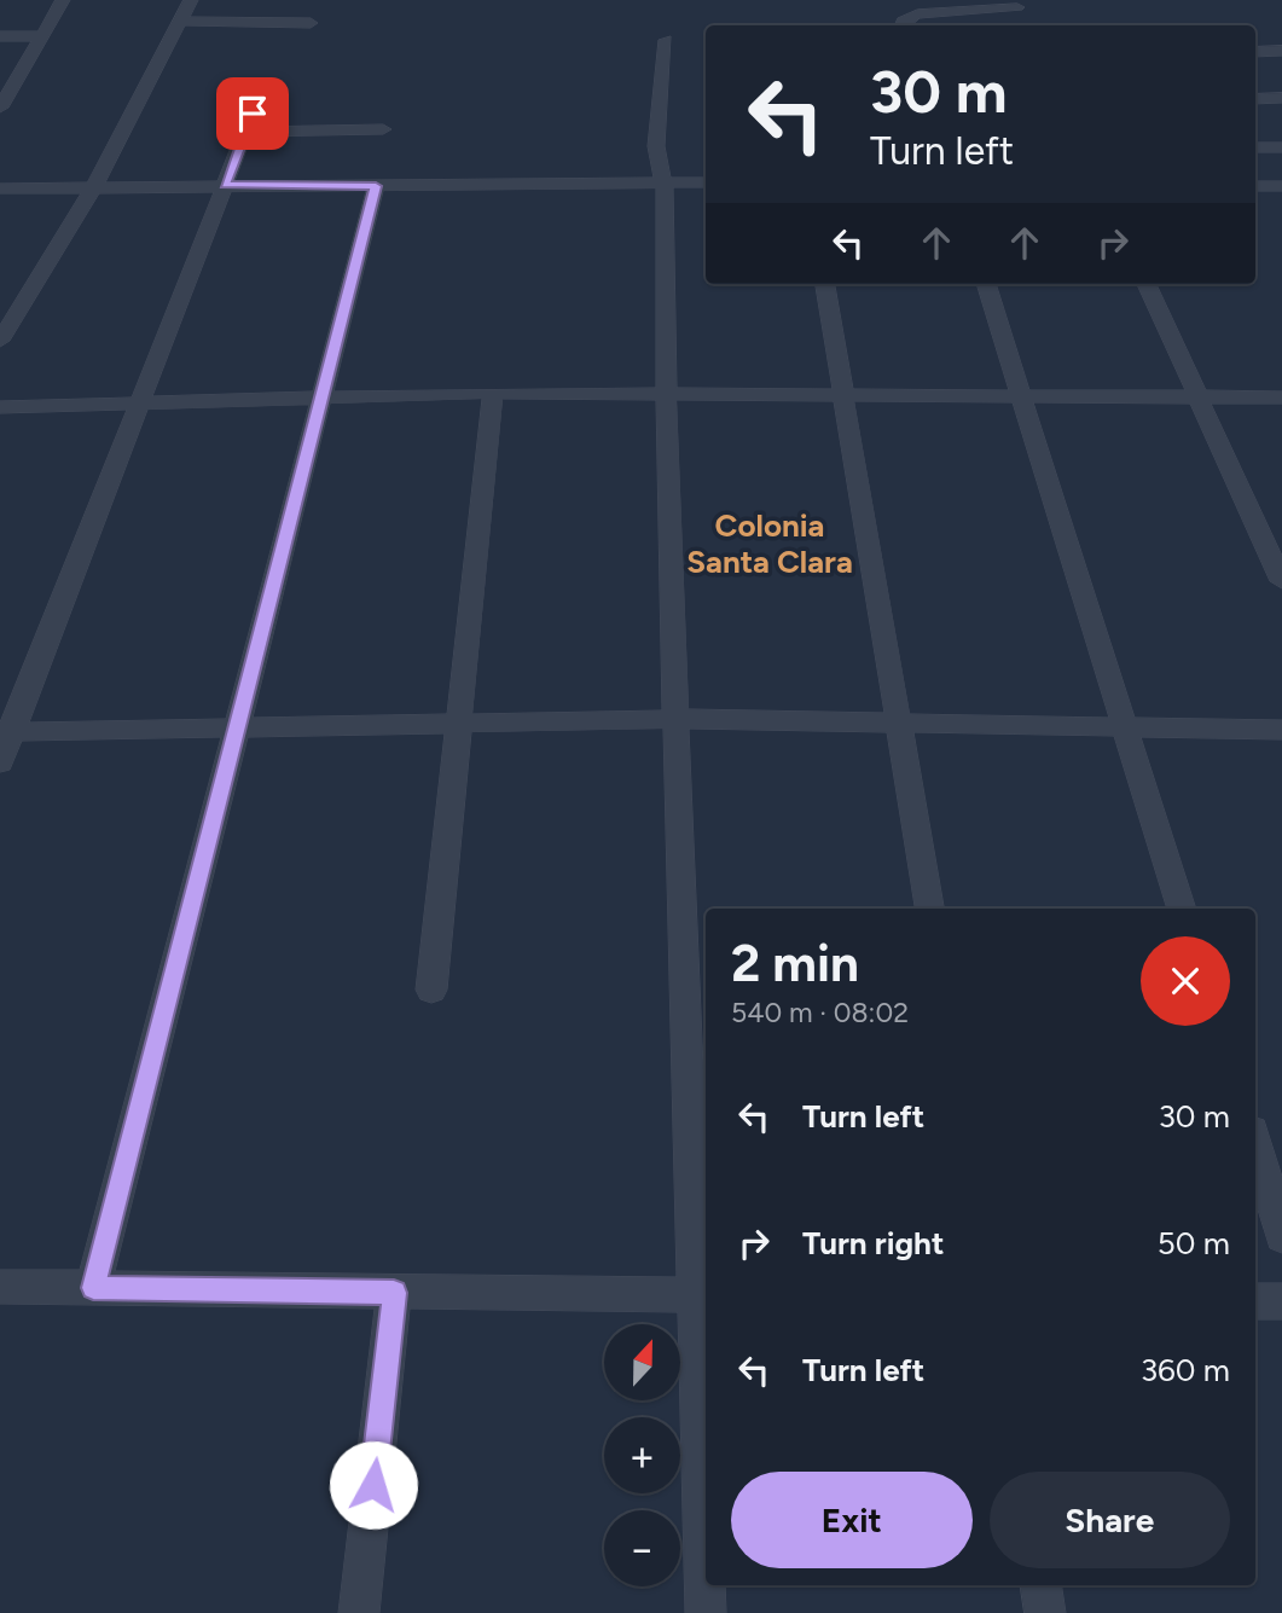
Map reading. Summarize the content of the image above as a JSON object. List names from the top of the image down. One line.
{"districts":["Colonia Santa Clara"],"north":"top","page":{"turn":["30 m","Turn left"],"heading":["2 min","540 m · 08:02"],"list":[{"name":"Turn left","value":"30 m"},{"name":"Turn right","value":"50 m"},{"name":"Turn left","value":"360 m"}],"map_buttons":["+","−"],"buttons":["Exit","Share"]}}
